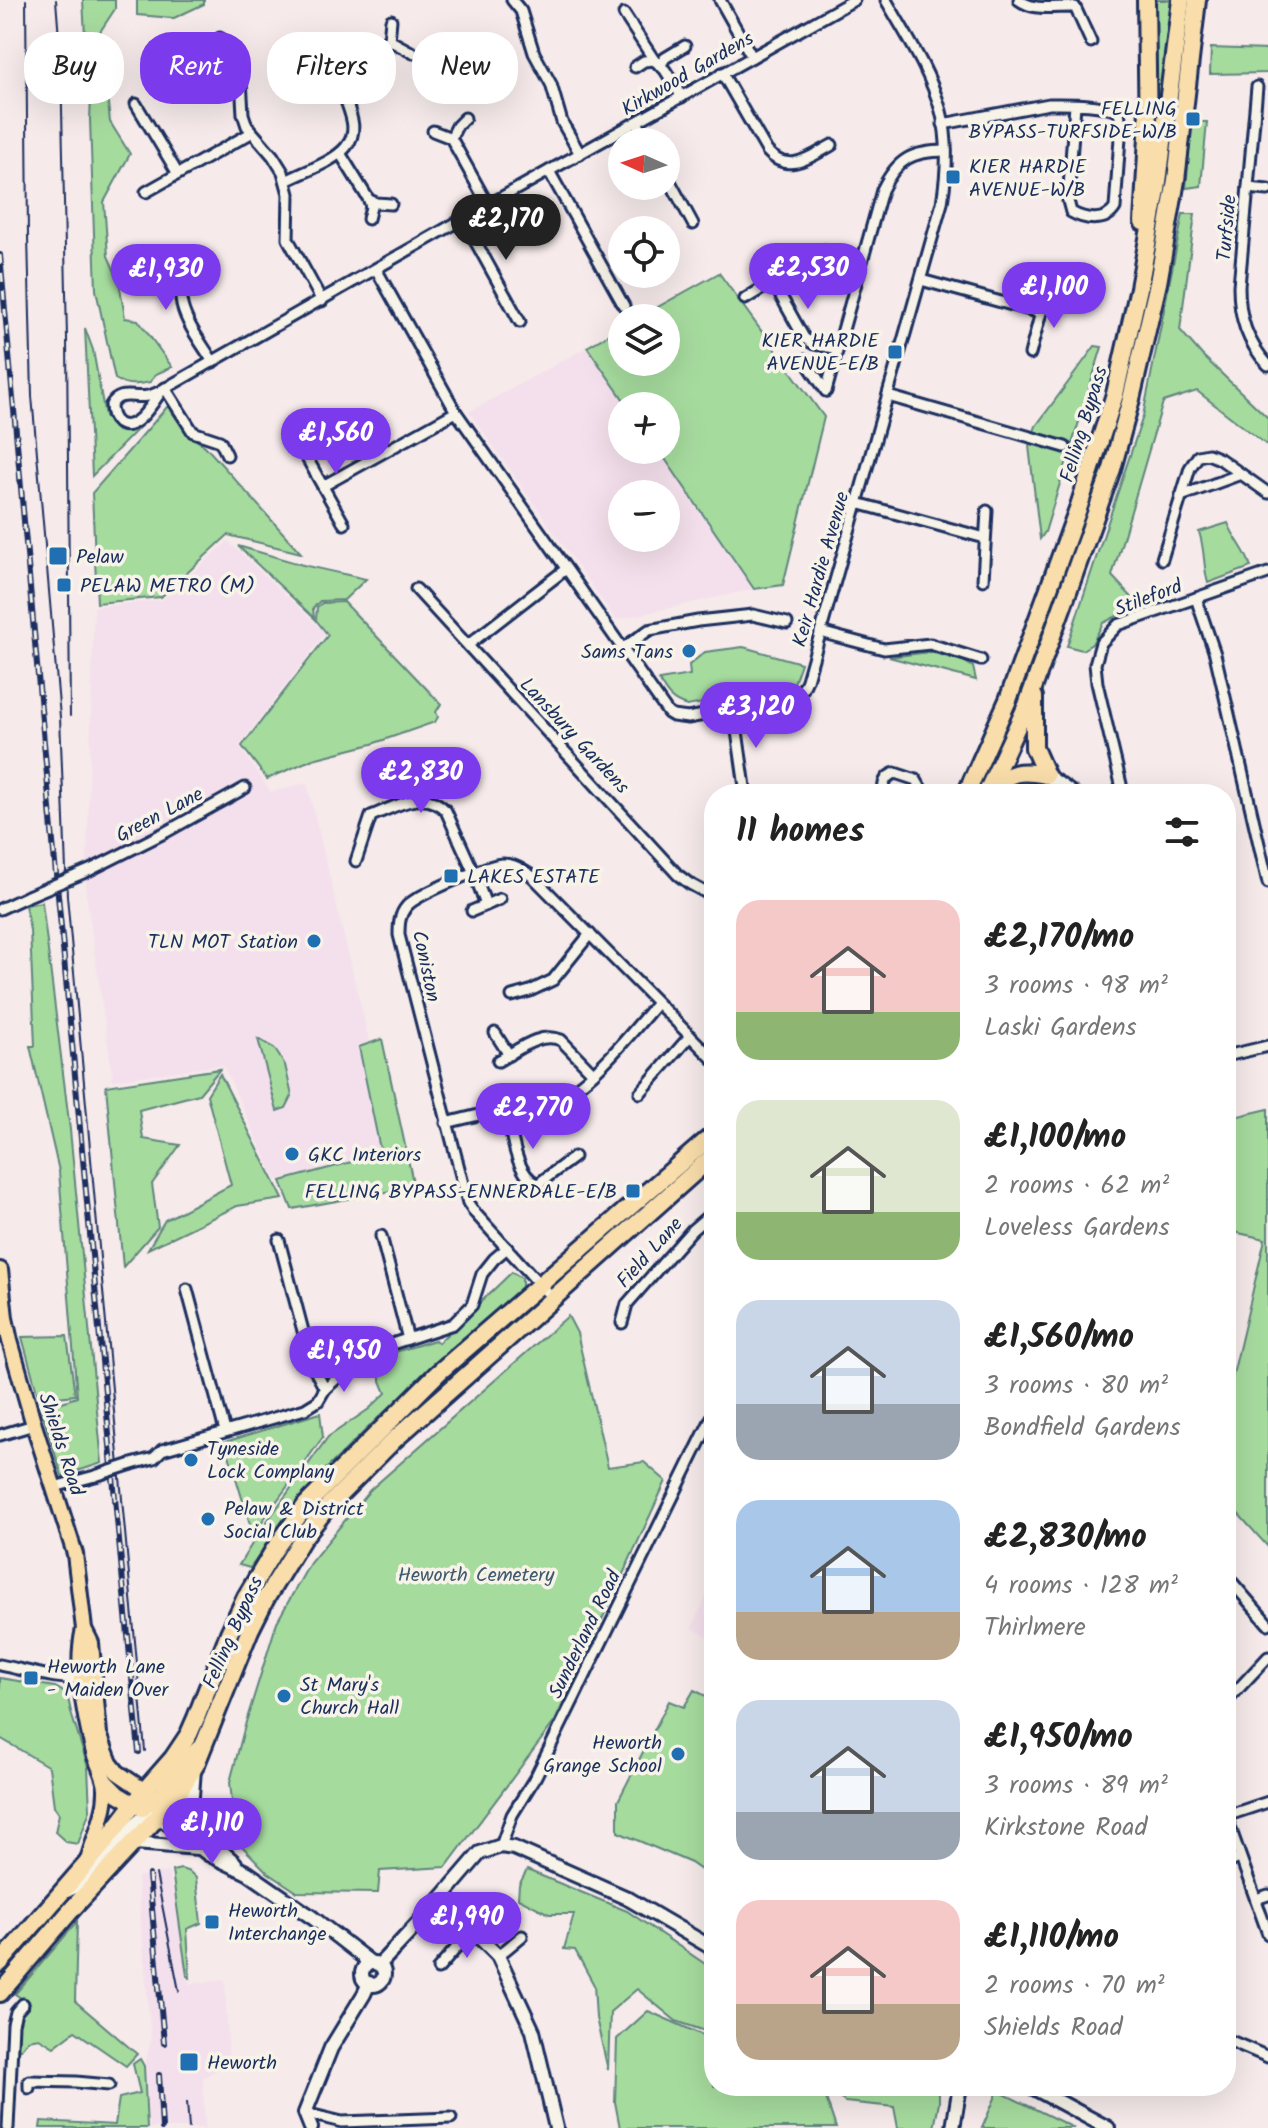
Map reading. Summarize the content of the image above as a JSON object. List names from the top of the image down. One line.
{"streets":{"highway":["Felling Bypass"],"main road":["Shields Road"],"street":["Kirkwood Gardens","Turfside","Keir Hardie Avenue","Stileford","Lansbury Gardens","Green Lane","Coniston","Field Lane","Sunderland Road"]},"crossings":[["Kirkwood Gardens","Keir Hardie Avenue"],["Felling Bypass","Coniston"]],"parks":["Heworth Cemetery"],"places":{"transit":["FELLING BYPASS-TURFSIDE-W/B","KIER HARDIE AVENUE-W/B","KIER HARDIE AVENUE-E/B","Pelaw","PELAW METRO (M)","LAKES ESTATE","FELLING BYPASS-ENNERDALE-E/B","Heworth Lane - Maiden Over","Heworth Interchange","Heworth"],"other":["Sams Tans","TLN MOT Station","GKC Interiors","Tyneside Lock Complany","Pelaw & District Social Club","St Mary's Church Hall","Heworth Grange School"]},"north":"left","page":{"chip":["Buy","Rent","Filters","New"],"map_buttons":["+","−"],"price":["£2,170","£2,530","£1,930","£1,100","£1,560","£3,120","£2,830","£2,770","£1,950","£1,110","£1,990"],"heading":"11 homes","list":[{"name":"£2,170/mo","note":"3 rooms · 98 m² · Laski Gardens"},{"name":"£1,100/mo","note":"2 rooms · 62 m² · Loveless Gardens"},{"name":"£1,560/mo","note":"3 rooms · 80 m² · Bondfield Gardens"},{"name":"£2,830/mo","note":"4 rooms · 128 m² · Thirlmere"},{"name":"£1,950/mo","note":"3 rooms · 89 m² · Kirkstone Road"},{"name":"£1,110/mo","note":"2 rooms · 70 m² · Shields Road"}]}}
